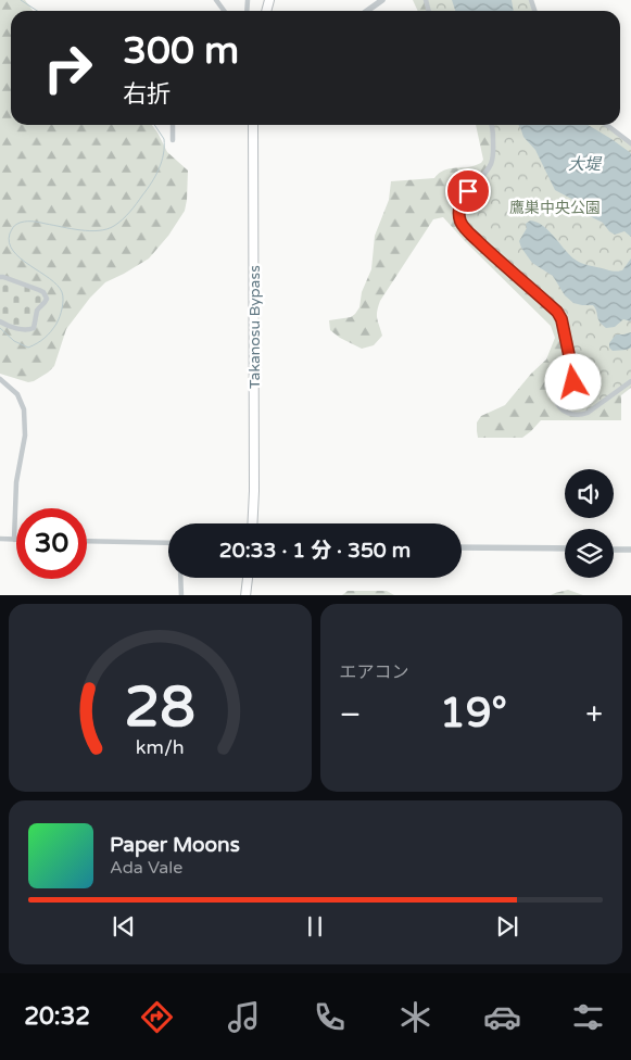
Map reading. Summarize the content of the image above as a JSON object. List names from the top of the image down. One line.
{"streets":{"highway":["Takanosu Bypass"]},"water":["大堤"],"parks":["鷹巣中央公園"],"page":{"turn":["300 m","右折"],"limit":"30","trip":"20:33 · 1 分 · 350 m","tile":"エアコン","heat":["−","19°","+"],"song":["Paper Moons","Ada Vale"],"tabs":"20:32","gauge":["28","km/h"]}}
